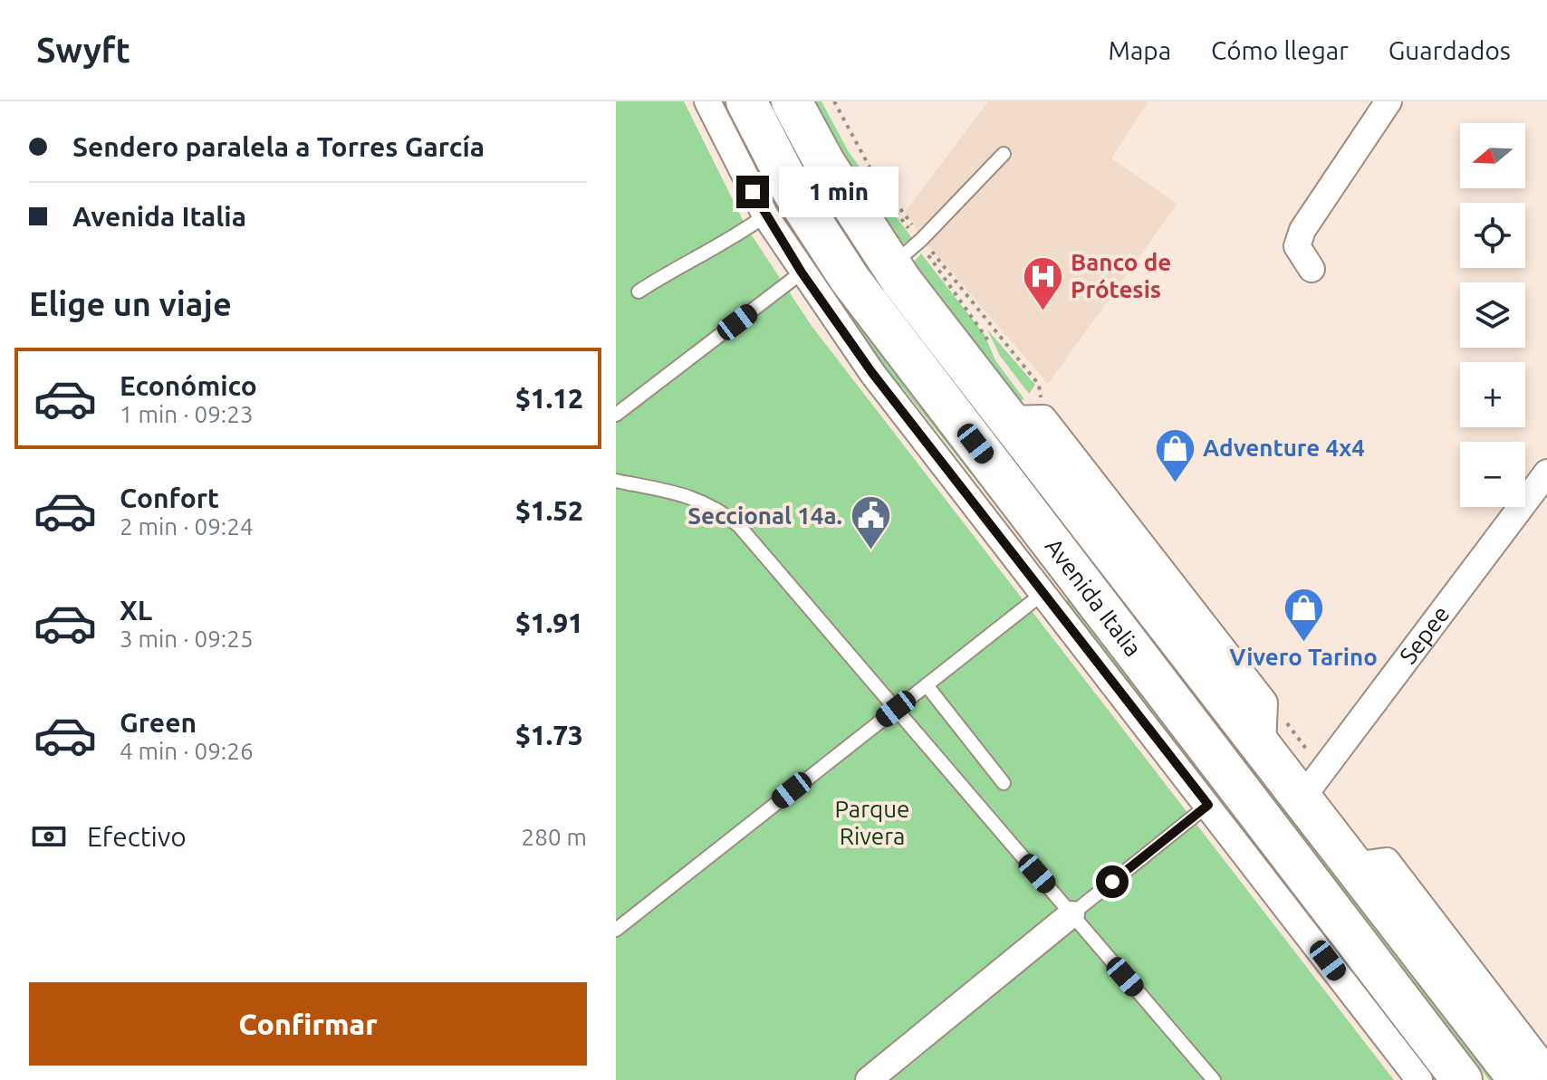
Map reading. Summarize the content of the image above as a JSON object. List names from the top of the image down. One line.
{"streets":{"main road":["Avenida Italia"],"street":["Sepee"]},"crossings":[["Avenida Italia","Sepee"]],"parks":["Parque Rivera"],"places":{"hospital":["Banco de Prótesis"],"shop":["Adventure 4x4","Vivero Tarino"],"public building":["Seccional 14a."]},"north":"left","page":{"header":"Swyft","nav":["Mapa","Cómo llegar","Guardados"],"banner":["Sendero paralela a Torres García","Avenida Italia"],"map_buttons":["+","−"],"bubble":"1 min","heading":"Elige un viaje","list":[{"name":"Económico","note":"1 min · 09:23","value":"$1.12"},{"name":"Confort","note":"2 min · 09:24","value":"$1.52"},{"name":"XL","note":"3 min · 09:25","value":"$1.91"},{"name":"Green","note":"4 min · 09:26","value":"$1.73"}],"pay":["Efectivo","280 m"],"buttons":"Confirmar"}}
